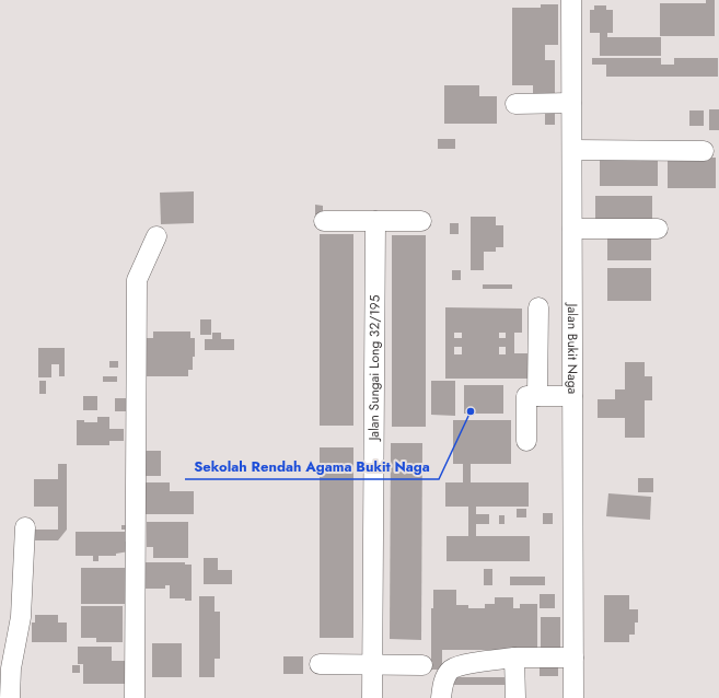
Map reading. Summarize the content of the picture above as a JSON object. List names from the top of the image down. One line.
{"streets":{"street":["Jalan Bukit Naga","Jalan Sungai Long 32/195"]},"places":["Sekolah Rendah Agama Bukit Naga"]}
